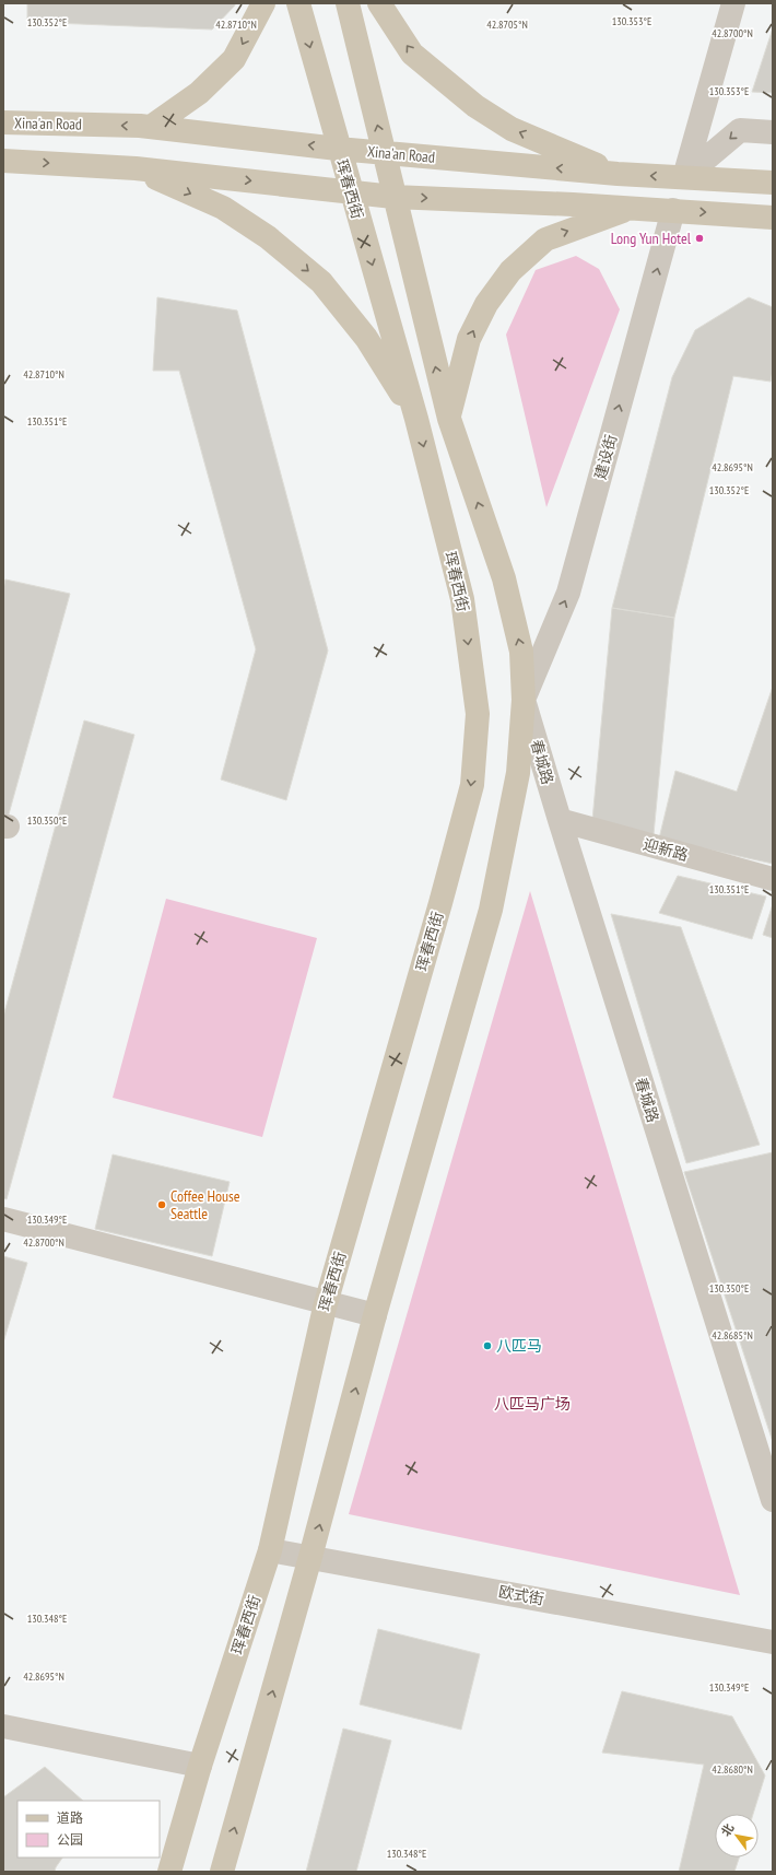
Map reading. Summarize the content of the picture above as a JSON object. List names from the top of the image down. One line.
{"streets":{"main road":["Xina'an Road","珲春西街"],"street":["建设街","春城路","迎新路","欧式街"]},"crossings":[["Xina'an Road","珲春西街"],["珲春西街","欧式街"],["建设街","春城路"],["春城路","迎新路"]],"one_way":["建设街"],"parks":["八匹马广场"],"places":["Long Yun Hotel","Coffee House Seattle","八匹马"],"legend":["道路","公园"],"north":"top left","coordinates":["130.353°E","130.352°E","42.8710°N","42.8705°N","42.8700°N","130.351°E","42.8695°N","130.350°E","130.349°E","42.8685°N","130.348°E","42.8680°N"]}
